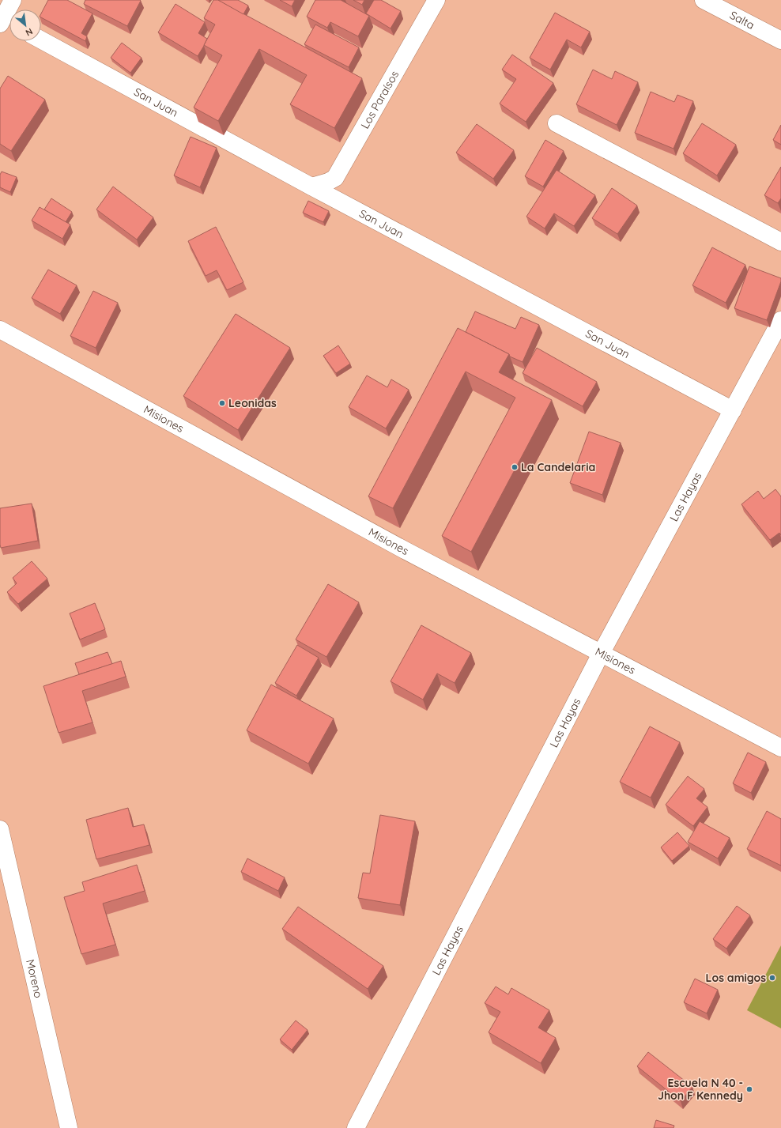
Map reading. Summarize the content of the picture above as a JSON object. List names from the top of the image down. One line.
{"streets":{"street":["Salta","Los Paraísos","San Juan","Misiones","Las Hayas","Moreno"]},"crossings":[["Los Paraísos","San Juan"],["San Juan","Las Hayas"],["Misiones","Las Hayas"]],"places":["Leonidas","La Candelaria","Los amigos","Escuela N 40 - Jhon F Kennedy"],"north":"bottom right"}
